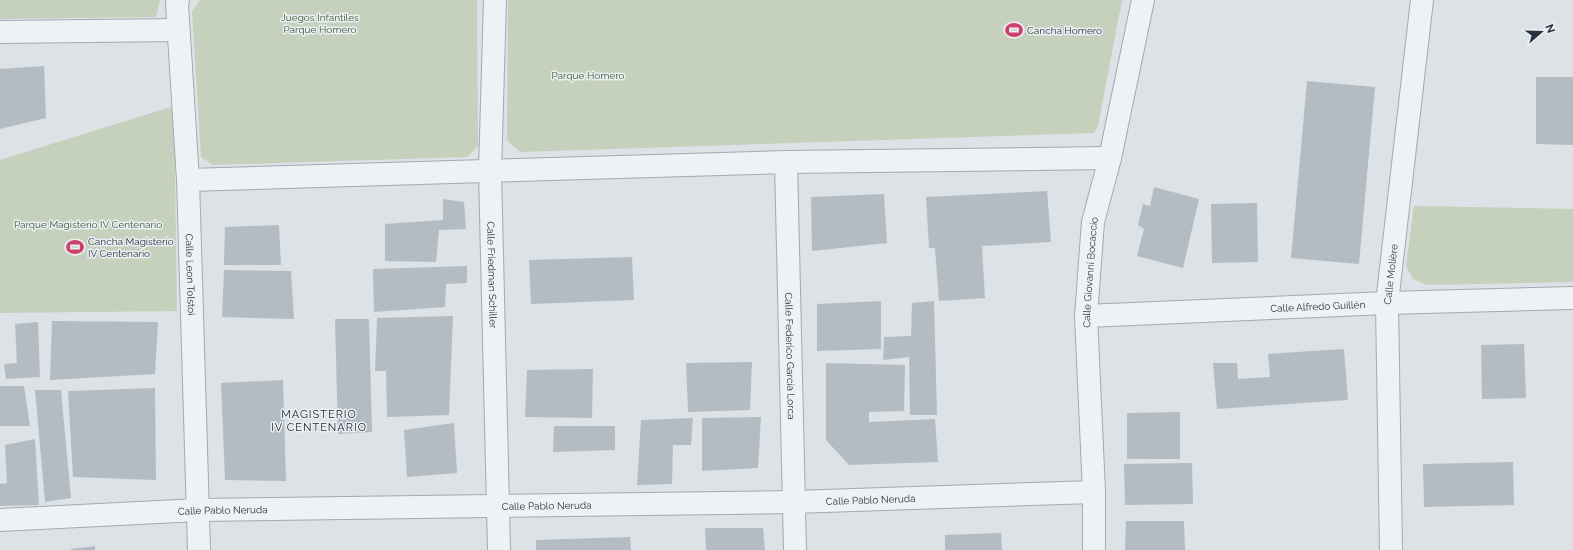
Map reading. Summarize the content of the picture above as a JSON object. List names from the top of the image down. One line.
{"streets":{"street":["Calle Giovanni Bocaccio","Calle Molière","Calle Leon Tolstoi","Calle Friedman Schiller","Calle Alfredo Guillén","Calle Federico García Lorca","Calle Pablo Neruda"]},"crossings":[["Calle Giovanni Bocaccio","Calle Alfredo Guillén"],["Calle Giovanni Bocaccio","Calle Pablo Neruda"],["Calle Molière","Calle Alfredo Guillén"],["Calle Leon Tolstoi","Calle Pablo Neruda"],["Calle Friedman Schiller","Calle Pablo Neruda"],["Calle Federico García Lorca","Calle Pablo Neruda"]],"districts":["MAGISTERIO IV CENTENARIO"],"parks":["Juegos Infantiles Parque Homero","Parque Homero","Parque Magisterio IV Centenario"],"places":{"sports":["Cancha Homero","Cancha Magisterio IV Centenario"]},"north":"right"}
